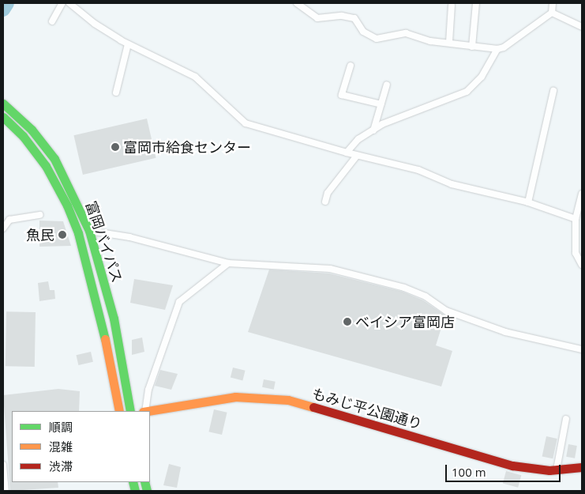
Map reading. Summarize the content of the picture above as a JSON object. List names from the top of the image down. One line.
{"streets":{"main road":["富岡バイパス","もみじ平公園通り"]},"places":["富岡市給食センター","魚民","ベイシア富岡店"],"legend":["順調","混雑","渋滞"],"scale_bar":"100 m"}
